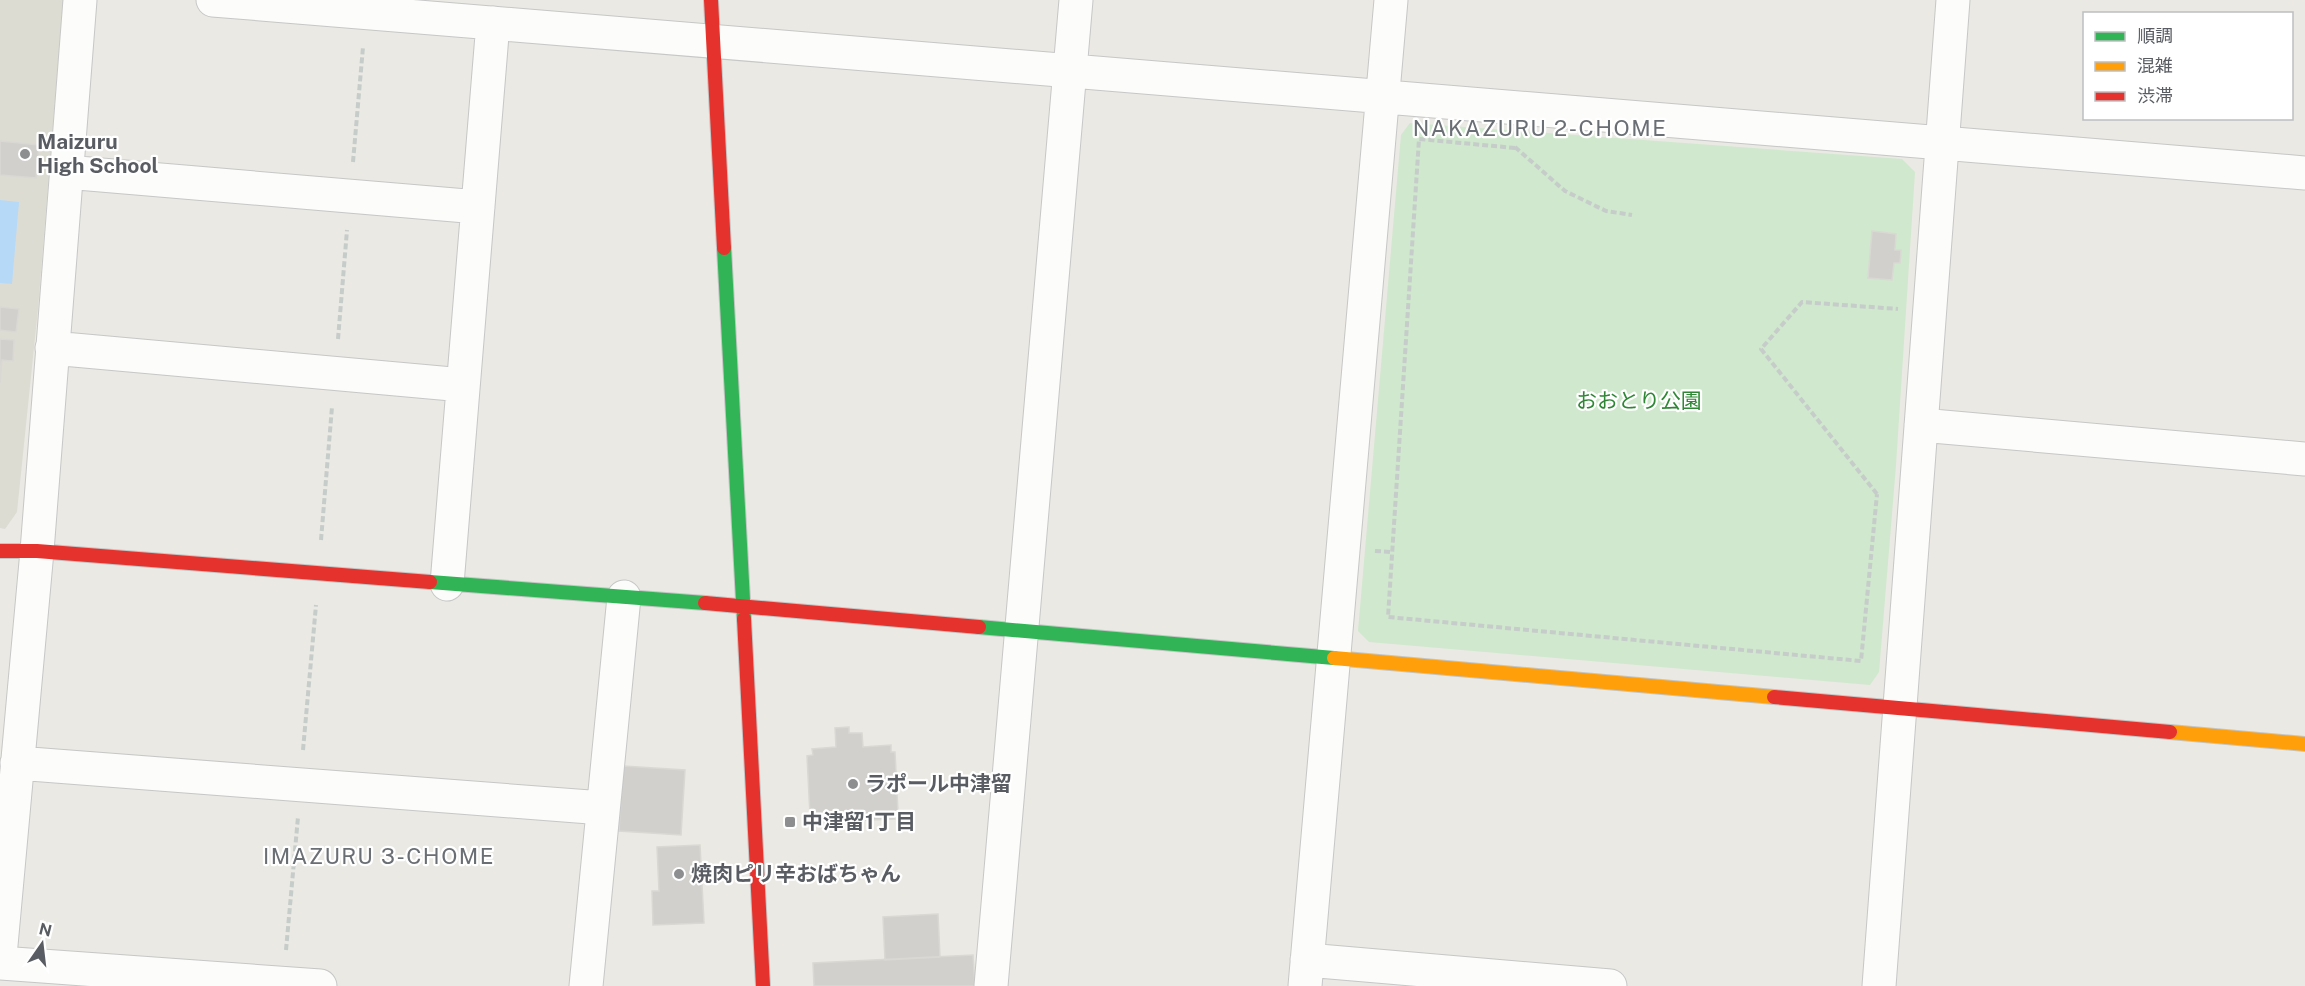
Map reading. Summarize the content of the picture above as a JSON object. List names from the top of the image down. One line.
{"districts":["NAKAZURU 2-CHOME","IMAZURU 3-CHOME"],"parks":["おおとり公園"],"places":{"other":["Maizuru High School","ラポール中津留","焼肉ピリ辛おばちゃん"],"transit":["中津留1丁目"]},"legend":["順調","混雑","渋滞"],"north":"top"}
